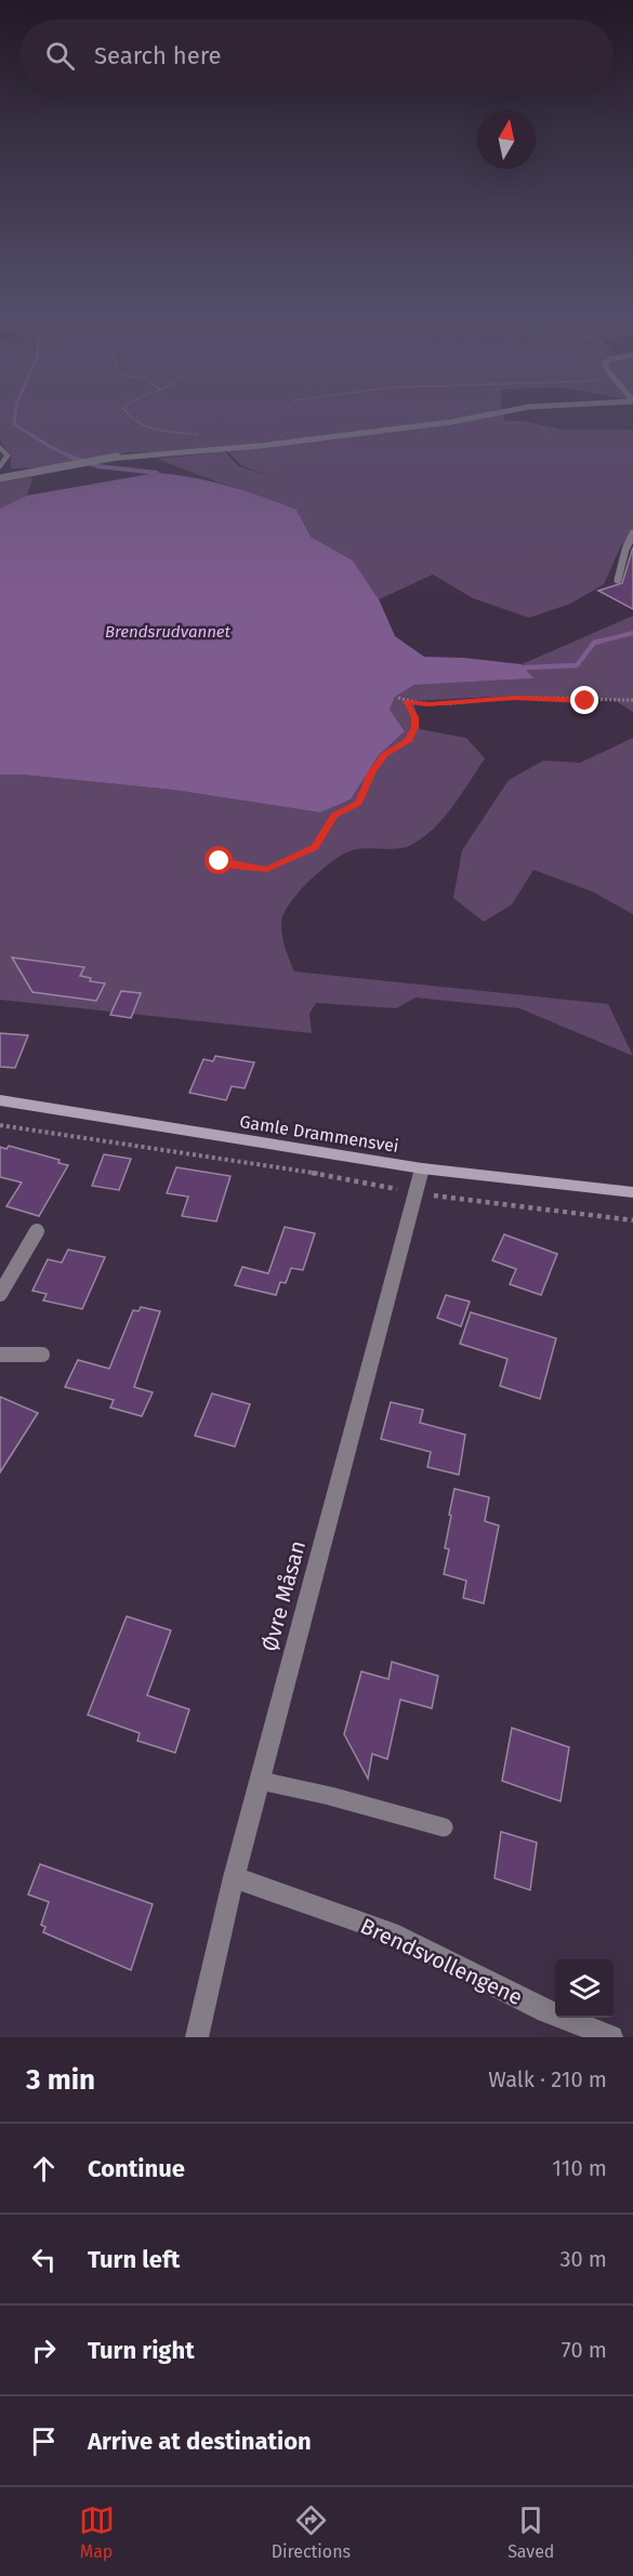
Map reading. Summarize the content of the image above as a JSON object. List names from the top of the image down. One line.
{"streets":{"main road":["Gamle Drammensvei"],"street":["Øvre Måsan","Brendsvollengene"]},"crossings":[["Gamle Drammensvei","Øvre Måsan"],["Øvre Måsan","Brendsvollengene"]],"water":["Brendsrudvannet"],"north":"top","page":{"search":"Search here","heading":["3 min","Walk · 210 m"],"list":[["Continue","110 m"],["Turn left","30 m"],["Turn right","70 m"],"Arrive at destination"],"nav":["Map","Directions","Saved"]}}
